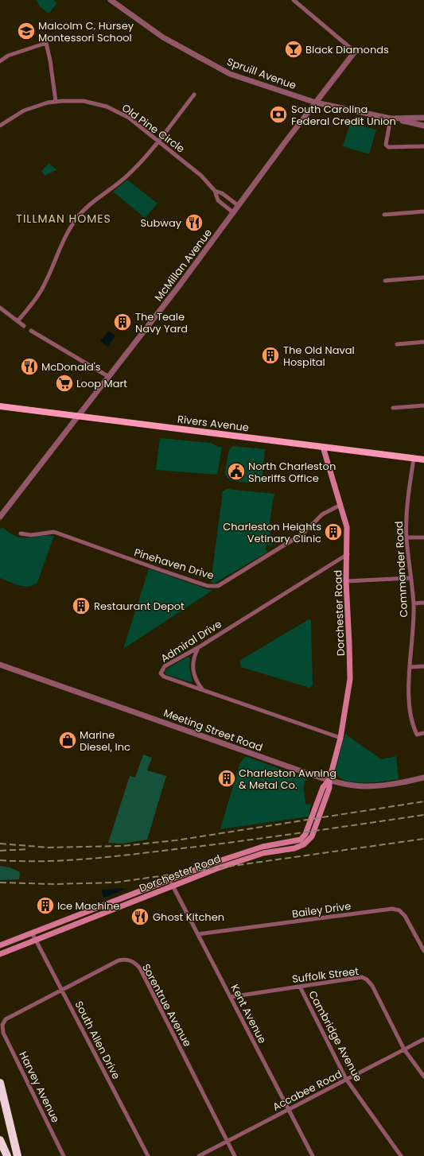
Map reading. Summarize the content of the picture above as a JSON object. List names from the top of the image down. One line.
{"streets":{"main road":["Rivers Avenue","Dorchester Road"],"street":["Spruill Avenue","Old Pine Circle","McMillan Avenue","Pinehaven Drive","Commander Road","Admiral Drive","Meeting Street Road","Bailey Drive","Suffolk Street","Sorentrue Avenue","Kent Avenue","Cambridge Avenue","South Allen Drive","Harvey Avenue","Accabee Road"]},"crossings":[["Spruill Avenue","McMillan Avenue"],["Old Pine Circle","McMillan Avenue"],["McMillan Avenue","Rivers Avenue"],["Rivers Avenue","Commander Road"],["Rivers Avenue","Dorchester Road"],["Pinehaven Drive","Dorchester Road"],["Dorchester Road","Admiral Drive"],["Dorchester Road","Meeting Street Road"],["Dorchester Road","Kent Avenue"],["Dorchester Road","South Allen Drive"],["Bailey Drive","Kent Avenue"],["Suffolk Street","Kent Avenue"],["Suffolk Street","Cambridge Avenue"],["Suffolk Street","Accabee Road"],["Sorentrue Avenue","South Allen Drive"],["Sorentrue Avenue","Harvey Avenue"],["Sorentrue Avenue","Accabee Road"],["Kent Avenue","Accabee Road"],["Cambridge Avenue","Accabee Road"]],"districts":["TILLMAN HOMES"],"places":{"school or university":["Malcolm C. Hursey Montessori School"],"bar":["Black Diamonds"],"bank":["South Carolina Federal Credit Union"],"restaurant":["Subway","McDonald's","Ghost Kitchen"],"building":["The Teale Navy Yard","The Old Naval Hospital","Charleston Heights Vetinary Clinic","Restaurant Depot","Charleston Awning & Metal Co.","Ice Machine"],"supermarket":["Loop Mart"],"public building":["North Charleston Sheriffs Office"],"shop":["Marine Diesel, Inc"]}}
